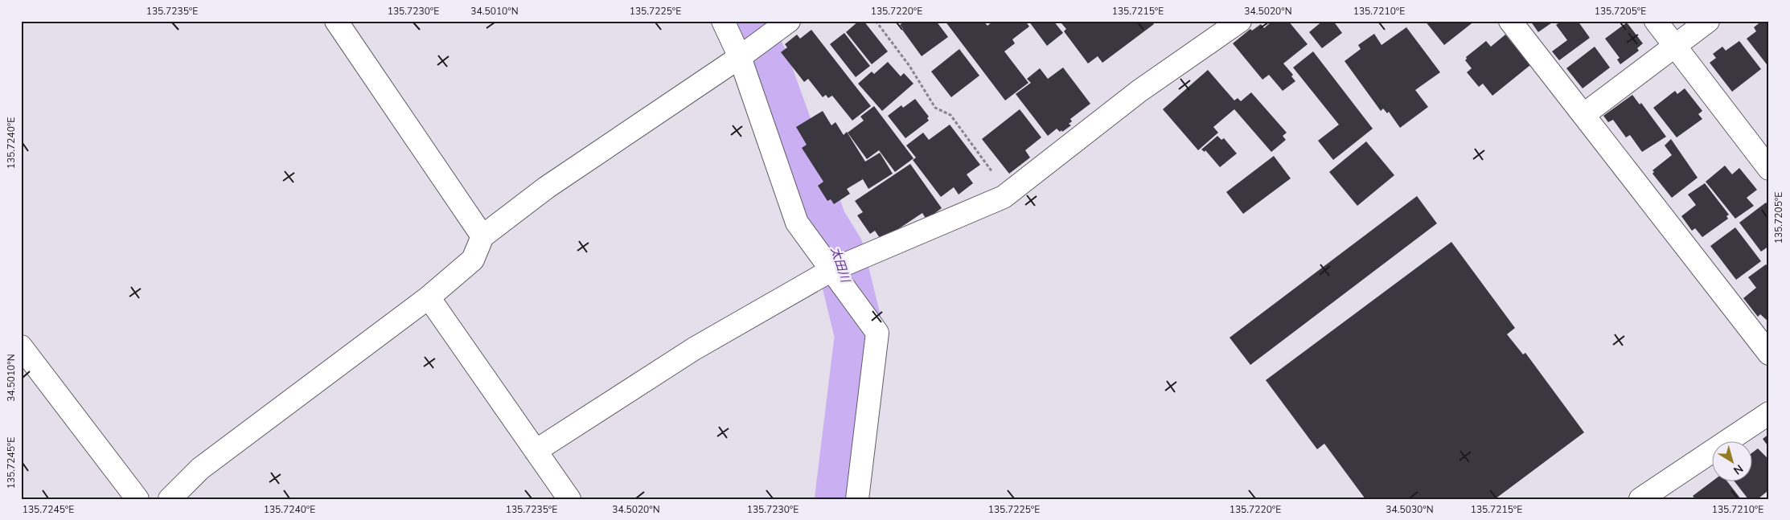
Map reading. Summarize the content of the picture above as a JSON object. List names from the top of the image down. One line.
{"water":["太田川"],"north":"bottom right","coordinates":["135.7235°E","135.7230°E","34.5010°N","135.7225°E","135.7220°E","135.7215°E","34.5020°N","135.7210°E","135.7205°E","135.7240°E","135.7245°E","34.5030°N"]}
